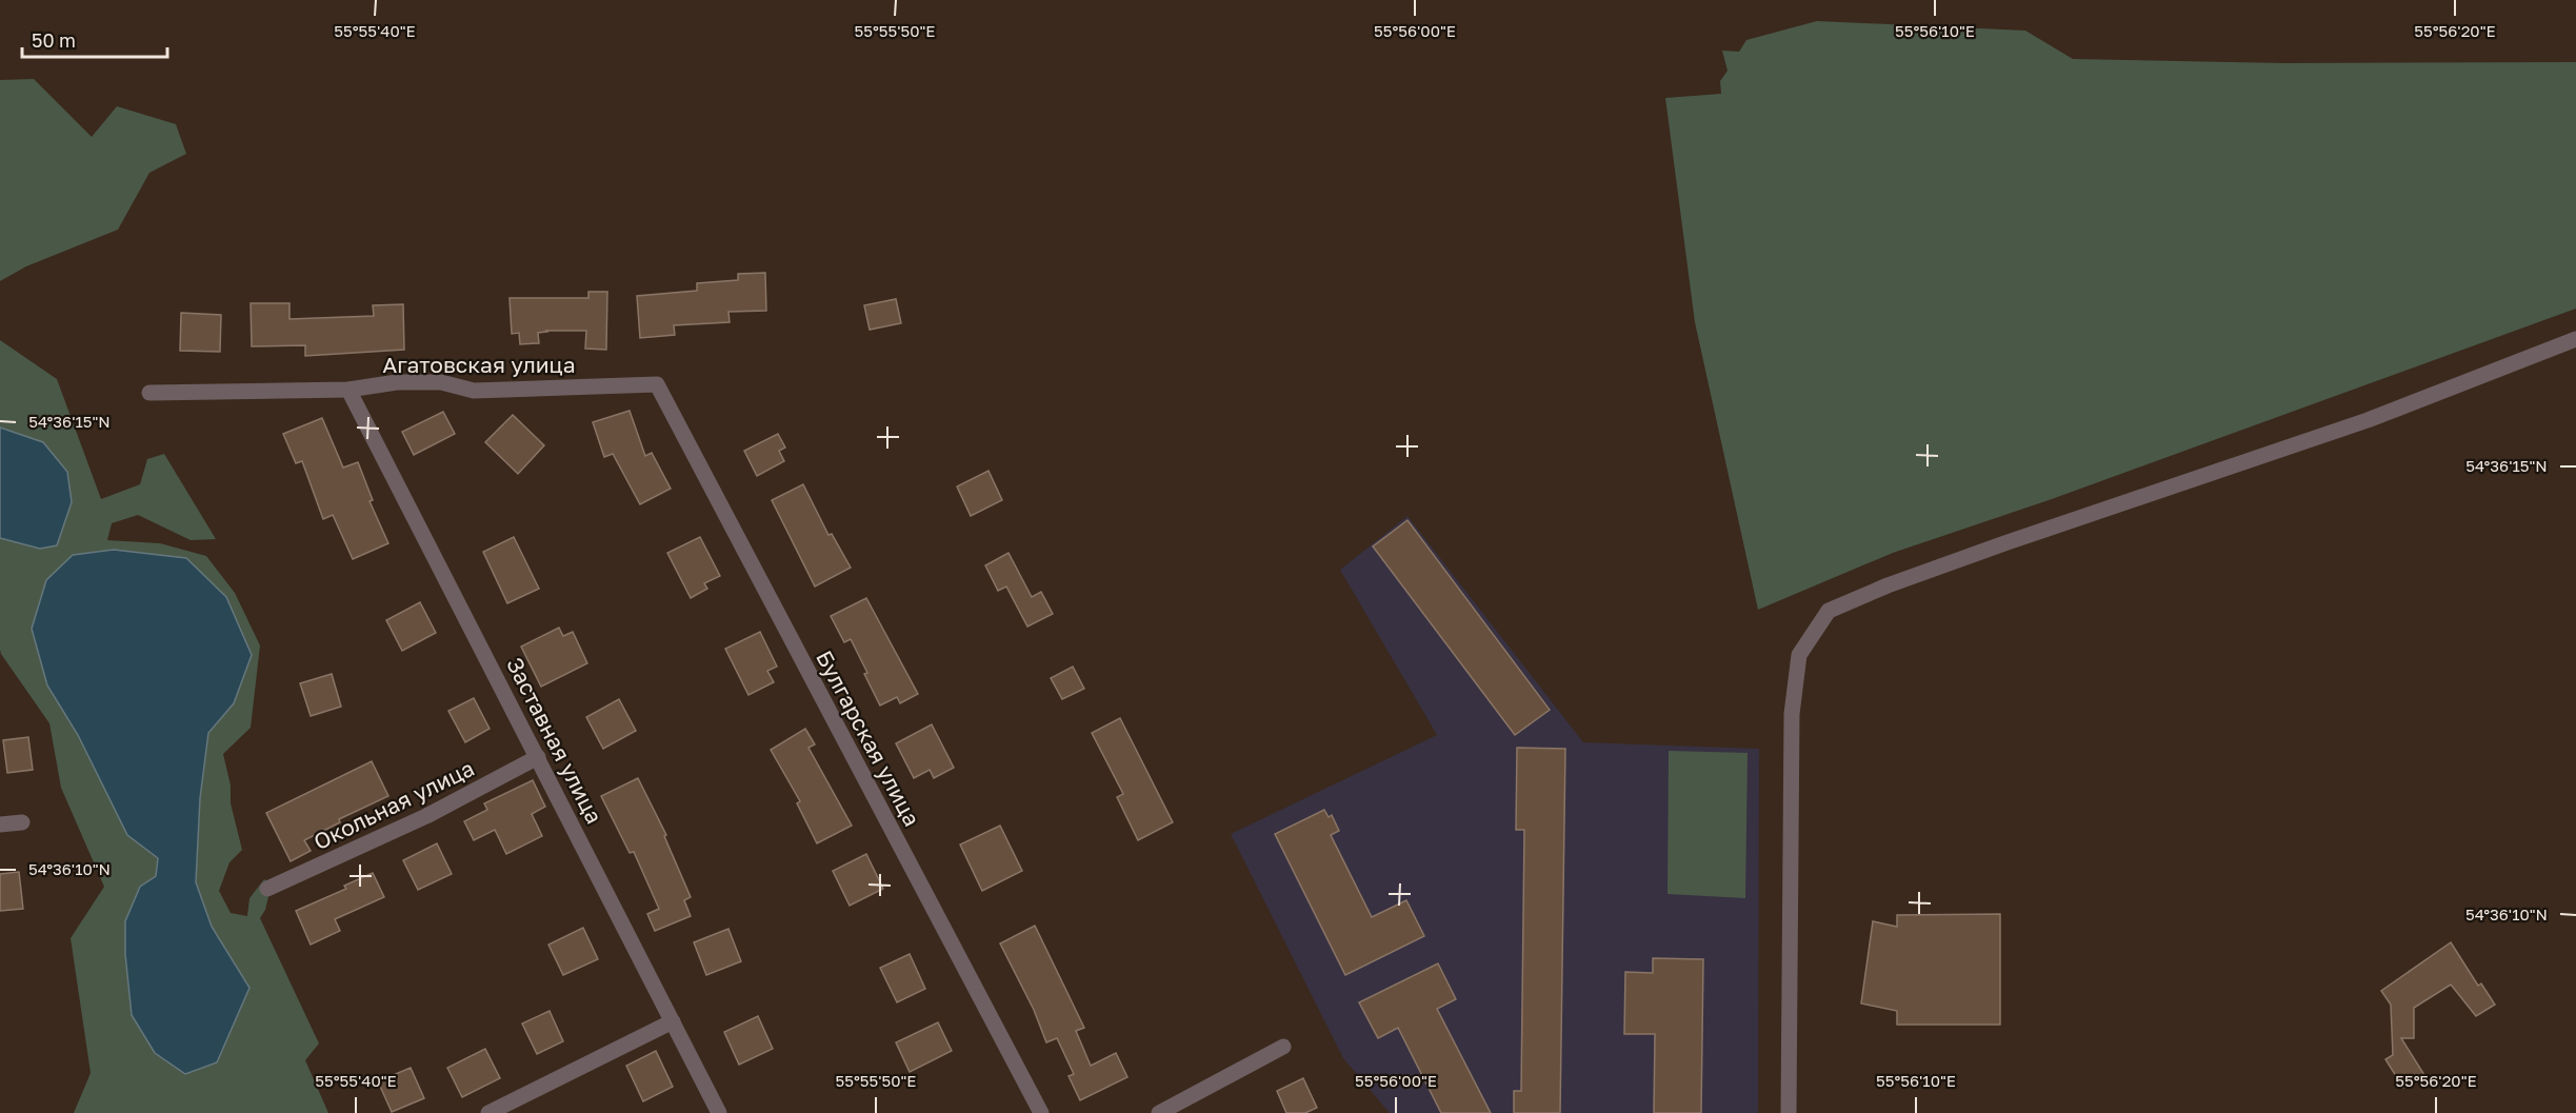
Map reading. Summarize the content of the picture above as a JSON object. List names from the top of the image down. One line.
{"streets":{"street":["Агатовская улица","Булгарская улица","Заставная улица","Окольная улица"]},"crossings":[["Агатовская улица","Булгарская улица"],["Агатовская улица","Заставная улица"],["Заставная улица","Окольная улица"]],"scale_bar":"50 m","coordinates":["55°55'40\"E","55°55'50\"E","55°56'00\"E","55°56'10\"E","55°56'20\"E","54°36'15\"N","54°36'10\"N"]}
